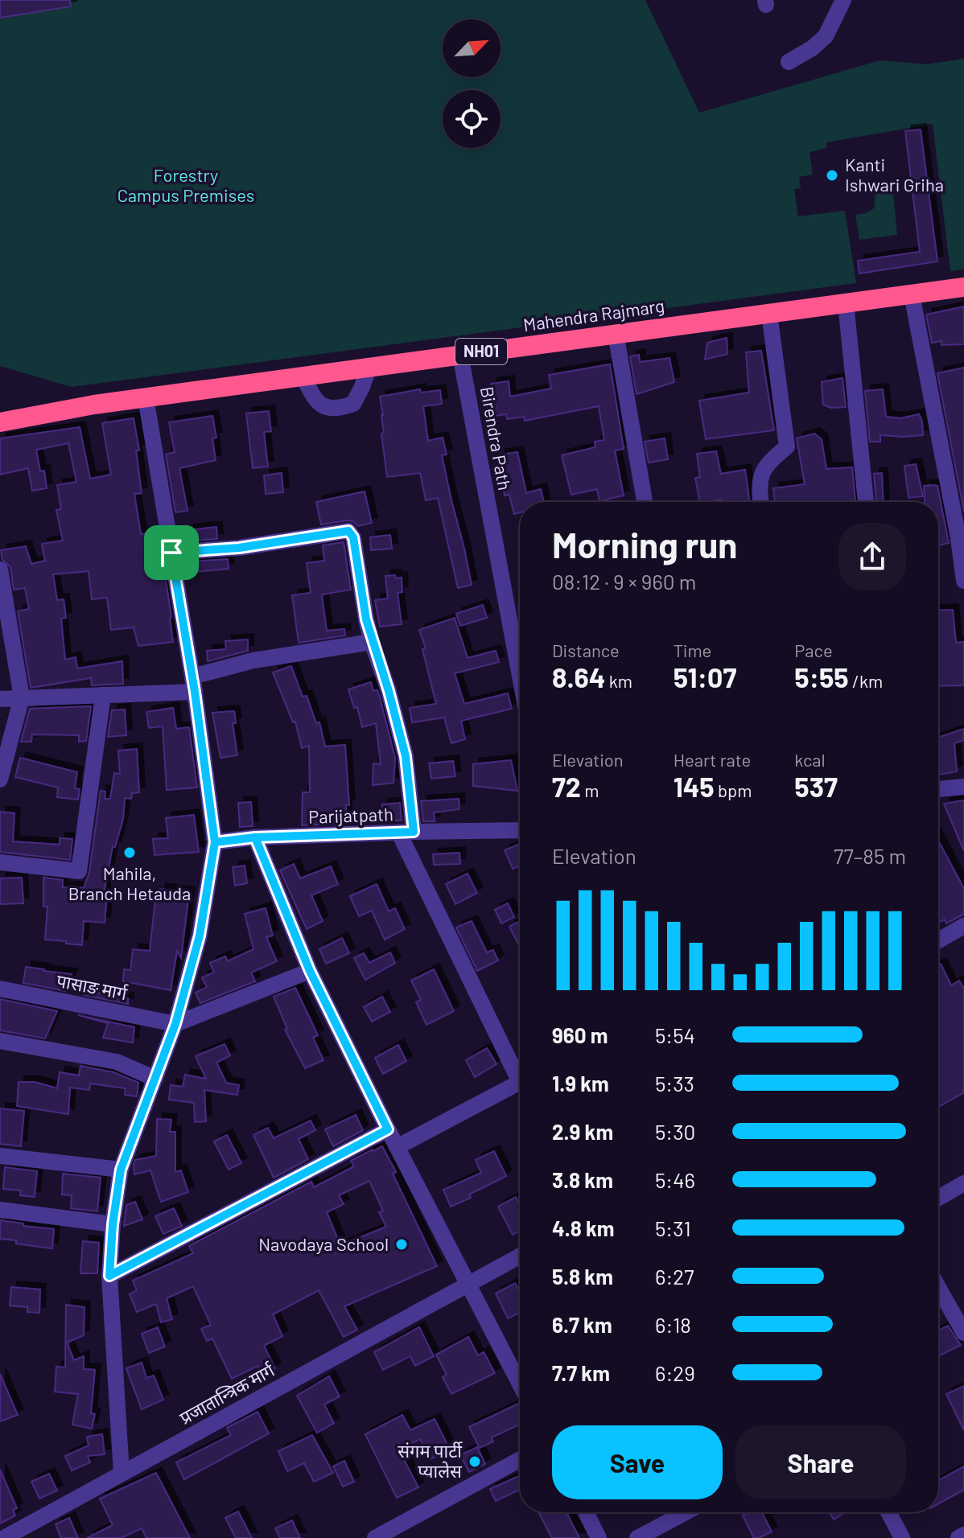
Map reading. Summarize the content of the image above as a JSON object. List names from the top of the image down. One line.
{"streets":{"highway":["Mahendra Rajmarg","NH01"],"street":["Birendra Path","Parijatpath","पासाङ मार्ग","प्रजातान्त्रिक मार्ग"]},"crossings":[["Mahendra Rajmarg","Birendra Path"]],"parks":["Forestry Campus Premises"],"places":["Kanti Ishwari Griha","Mahila, Branch Hetauda","Navodaya School","संगम पार्टी प्यालेस"],"north":"top right","page":{"heading":["Morning run","08:12 · 9 × 960 m"],"stats":[["Distance","8.64 km"],["Time","51:07"],["Pace","5:55 /km"],["Elevation","72 m"],["Heart rate","145 bpm"],["kcal","537"]],"chart":["Elevation","77–85 m"],"list":[{"name":"960 m","note":"5:54"},{"name":"1.9 km","note":"5:33"},{"name":"2.9 km","note":"5:30"},{"name":"3.8 km","note":"5:46"},{"name":"4.8 km","note":"5:31"},{"name":"5.8 km","note":"6:27"},{"name":"6.7 km","note":"6:18"},{"name":"7.7 km","note":"6:29"}],"buttons":["Save","Share"]}}
